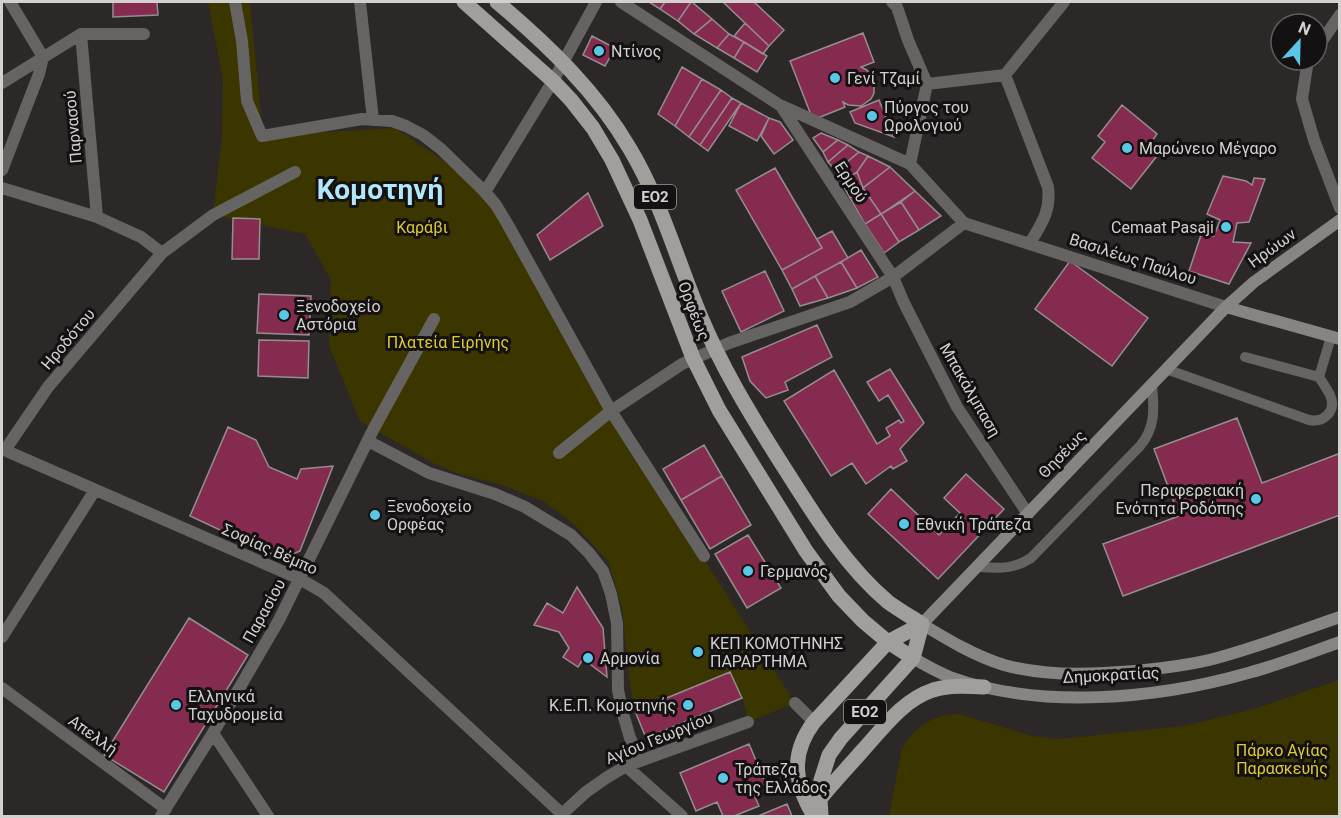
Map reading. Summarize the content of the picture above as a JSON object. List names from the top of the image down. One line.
{"streets":{"main road":["ΕΟ2","Ορφέως","Δημοκρατίας"],"street":["Παρνασού","Ερμού","Ηρώων","Βασιλέως Παύλου","Ηροδότου","Μπακάλμπαση","Θησέως","Σοφίας Βέμπο","Παρασίου","Απελλή","Αγίου Γεωργίου"]},"crossings":[["Ερμού","Μπακάλμπαση"],["ΕΟ2","Ορφέως"],["ΕΟ2","Θησέως"],["ΕΟ2","Δημοκρατίας"],["Ηρώων","Βασιλέως Παύλου"],["Ηρώων","Θησέως"],["Βασιλέως Παύλου","Θησέως"],["Ορφέως","Θησέως"],["Ορφέως","Δημοκρατίας"],["Ηροδότου","Σοφίας Βέμπο"],["Μπακάλμπαση","Θησέως"],["Σοφίας Βέμπο","Παρασίου"],["Σοφίας Βέμπο","Αγίου Γεωργίου"],["Παρασίου","Απελλή"]],"districts":["Κομοτηνή"],"parks":["Καράβι","Πλατεία Ειρήνης","Πάρκο Αγίας Παρασκευής"],"places":["Ντίνος","Γενί Τζαμί","Πύργος του Ωρολογιού","Μαρώνειο Μέγαρο","Cemaat Pasaji","Ξενοδοχείο Αστόρια","Περιφερειακή Ενότητα Ροδόπης","Ξενοδοχείο Ορφέας","Εθνική Τράπεζα","Γερμανός","ΚΕΠ ΚΟΜΟΤΗΝΗΣ ΠΑΡΑΡΤΗΜΑ","Αρμονία","Ελληνικά Ταχυδρομεία","Κ.Ε.Π. Κομοτηνής","Τράπεζα της Ελλάδος"],"north":"top"}
